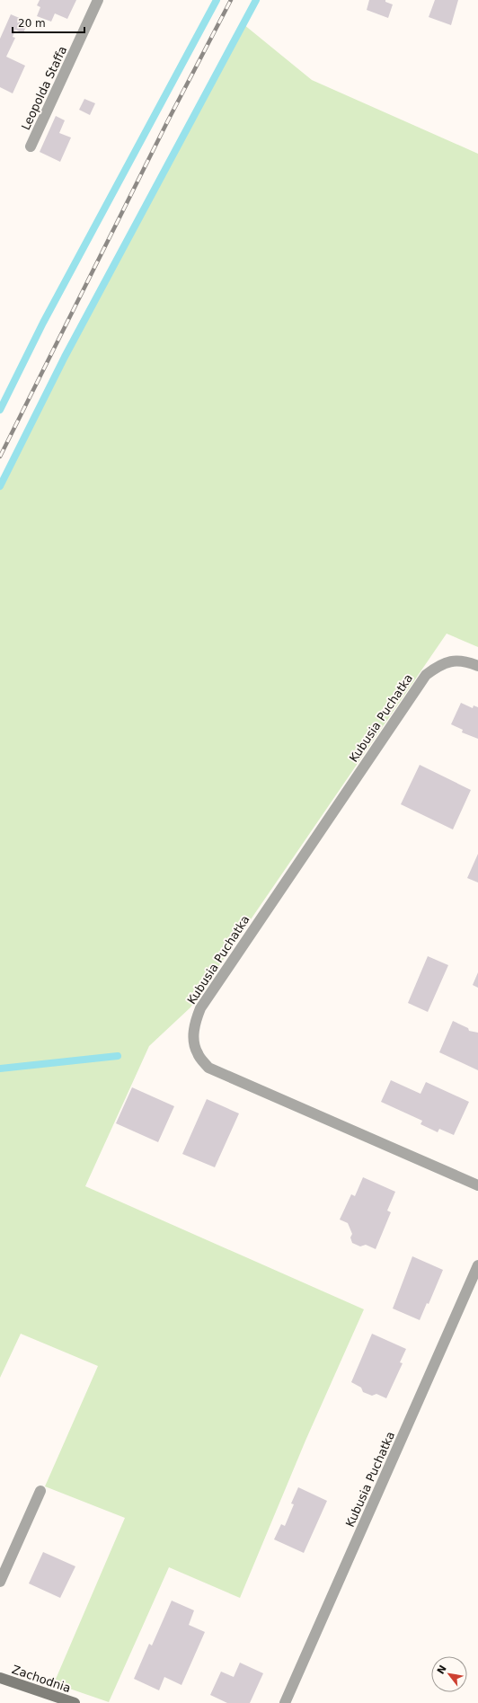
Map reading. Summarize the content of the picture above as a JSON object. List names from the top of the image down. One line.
{"streets":{"street":["Leopolda Staffa","Kubusia Puchatka","Zachodnia"]},"scale_bar":"20 m","north":"top left"}
